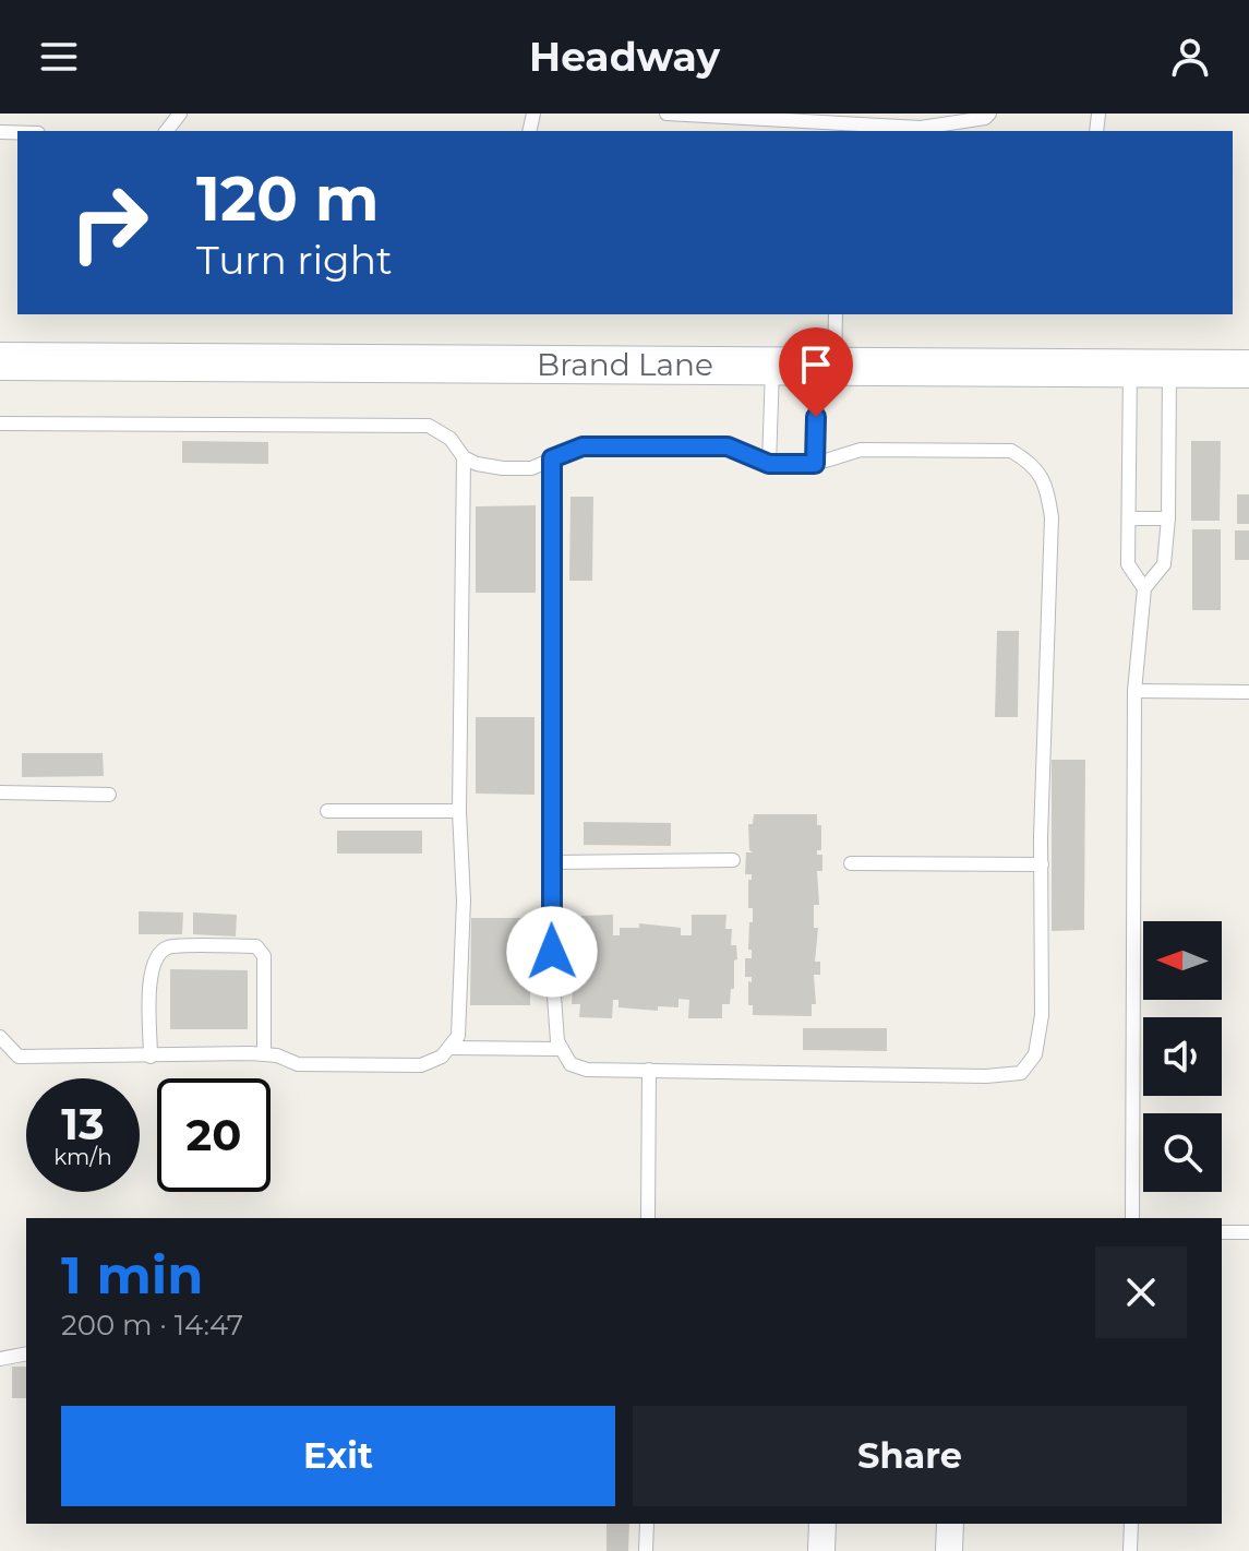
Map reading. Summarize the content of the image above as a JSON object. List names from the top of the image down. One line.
{"streets":{"street":["Brand Lane"]},"north":"left","page":{"header":"Headway","turn":["120 m","Turn right"],"speed":"13 km/h","limit":"20","heading":["1 min","200 m · 14:47"],"buttons":["Exit","Share"]}}
